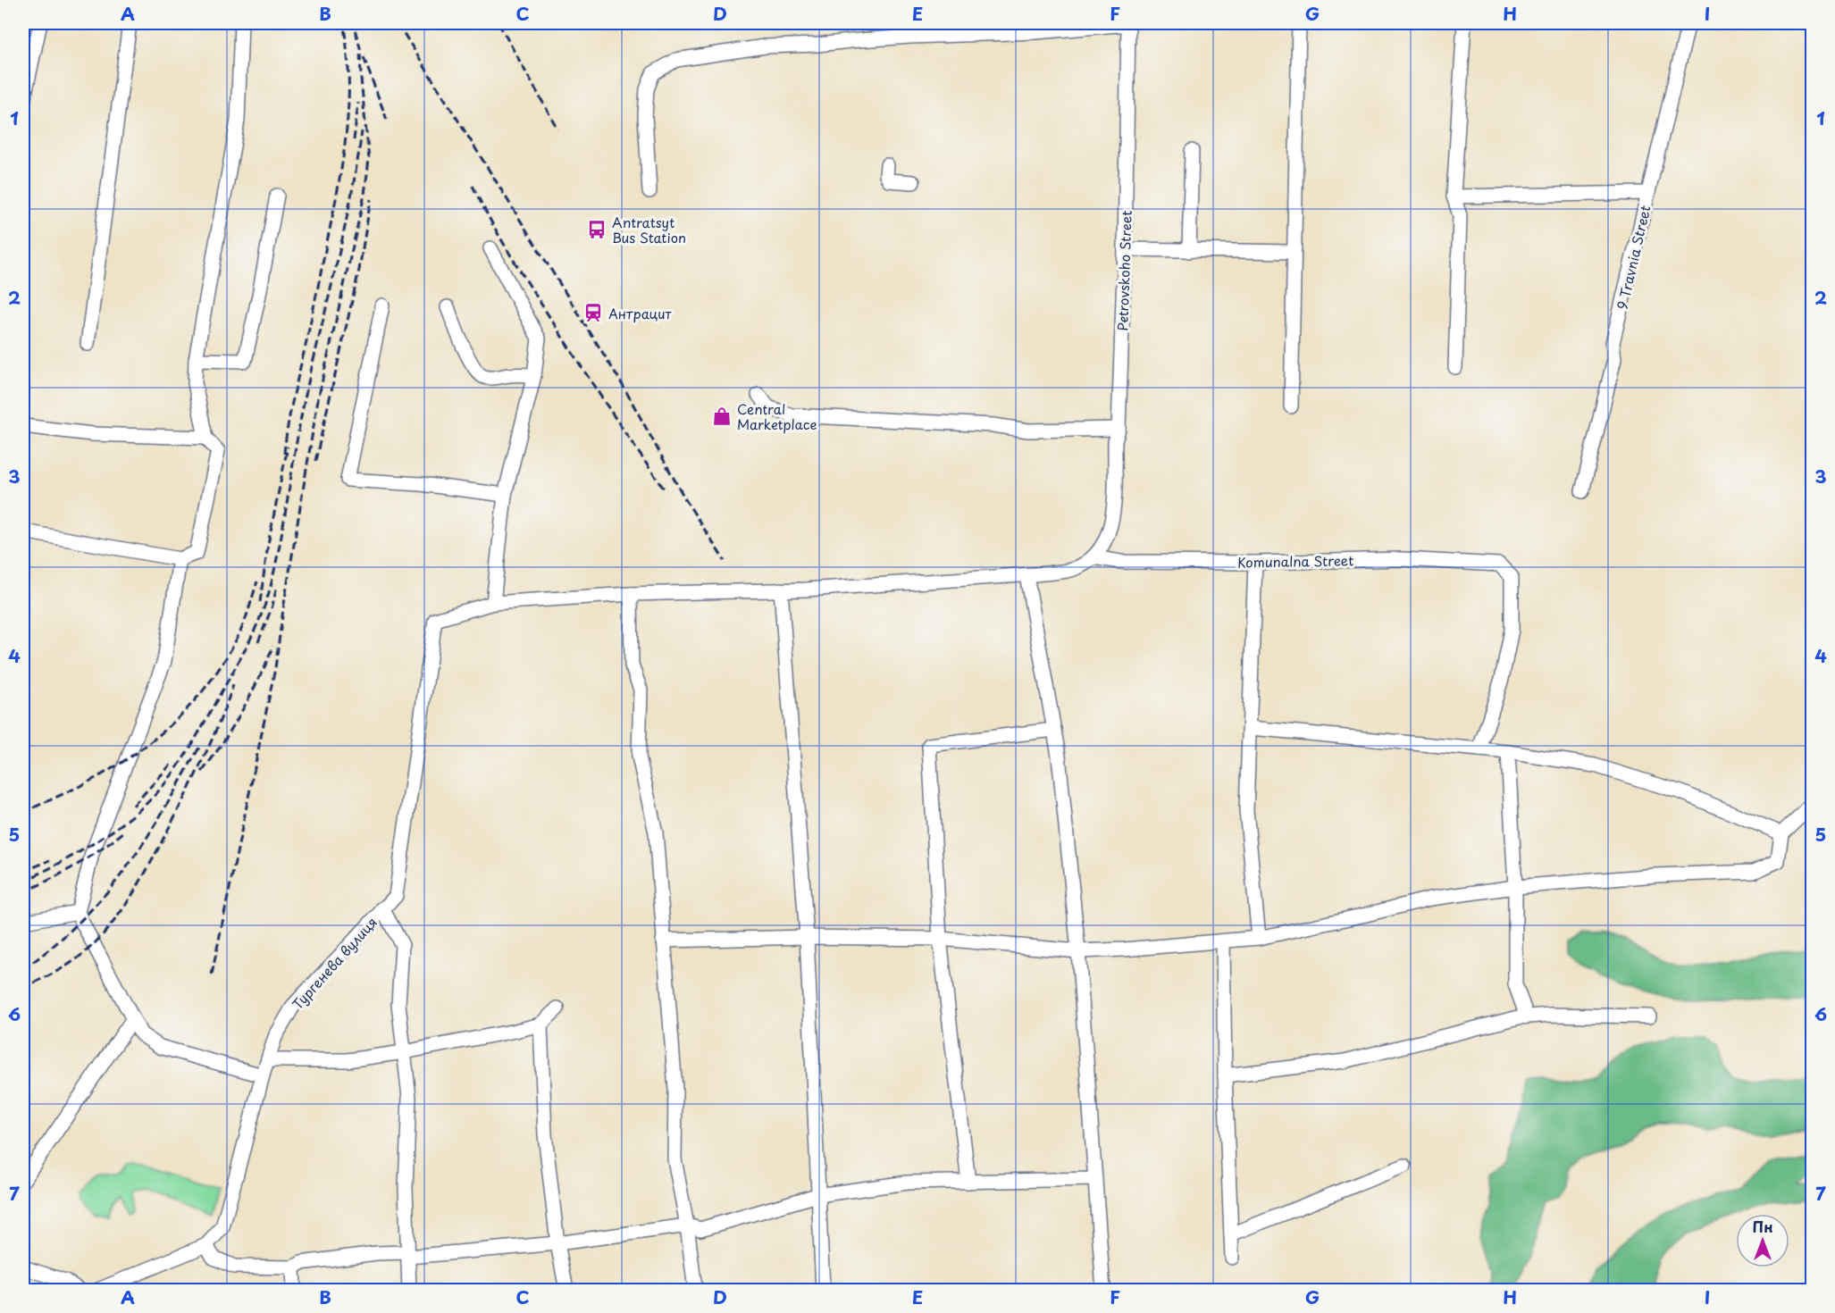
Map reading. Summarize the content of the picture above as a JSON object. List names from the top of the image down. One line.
{"streets":{"street":["9 Travnia Street","Petrovskoho Street","Komunalna Street","Тургенева вулиця"]},"crossings":[["Petrovskoho Street","Komunalna Street"]],"places":{"bus stop":["Antratsyt Bus Station"],"station":["Антрацит"],"shop":["Central Marketplace"]},"north":"top","grid":{"columns":["A","B","C","D","E","F","G","H","I"],"rows":["1","2","3","4","5","6","7"]}}
